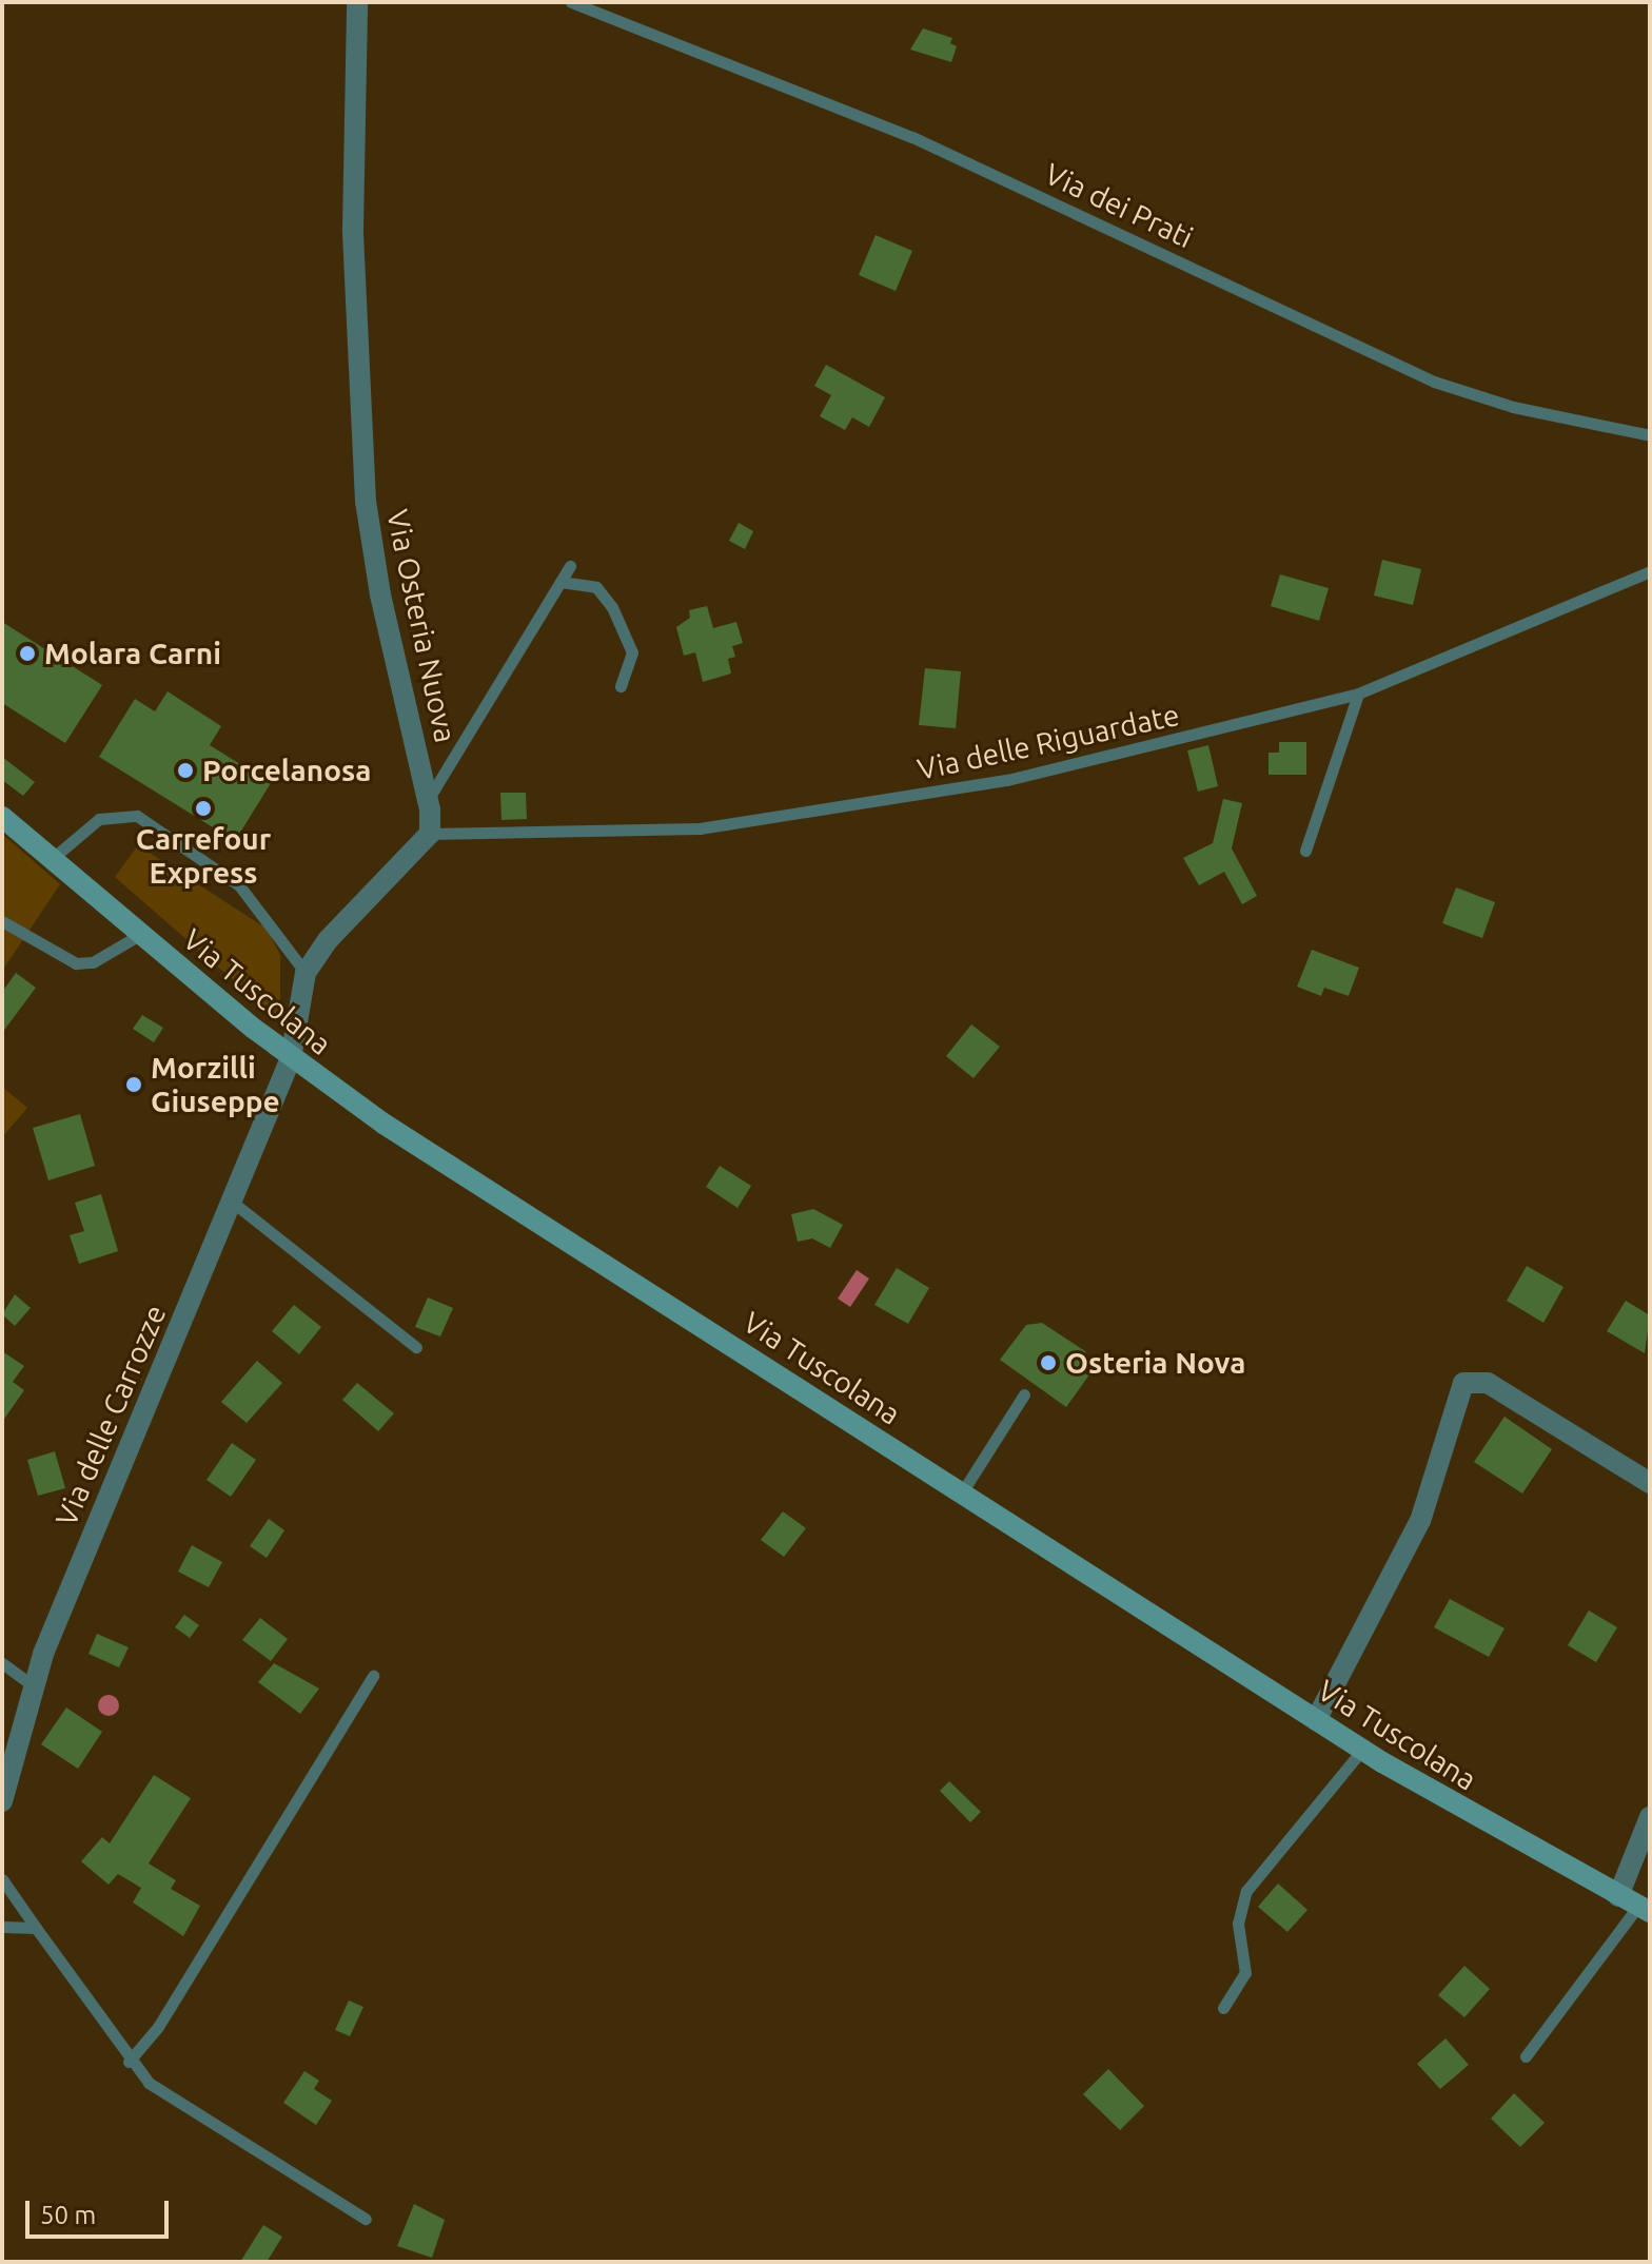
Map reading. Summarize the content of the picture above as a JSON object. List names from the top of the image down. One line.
{"streets":{"main road":["Via Tuscolana"],"street":["Via Osteria Nuova","Via delle Carrozze"],"lane":["Via dei Prati","Via delle Riguardate"]},"crossings":[["Via Osteria Nuova","Via delle Riguardate"],["Via Tuscolana","Via delle Carrozze"]],"places":["Molara Carni","Porcelanosa","Carrefour Express","Morzilli Giuseppe","Osteria Nova"],"scale_bar":"50 m"}
